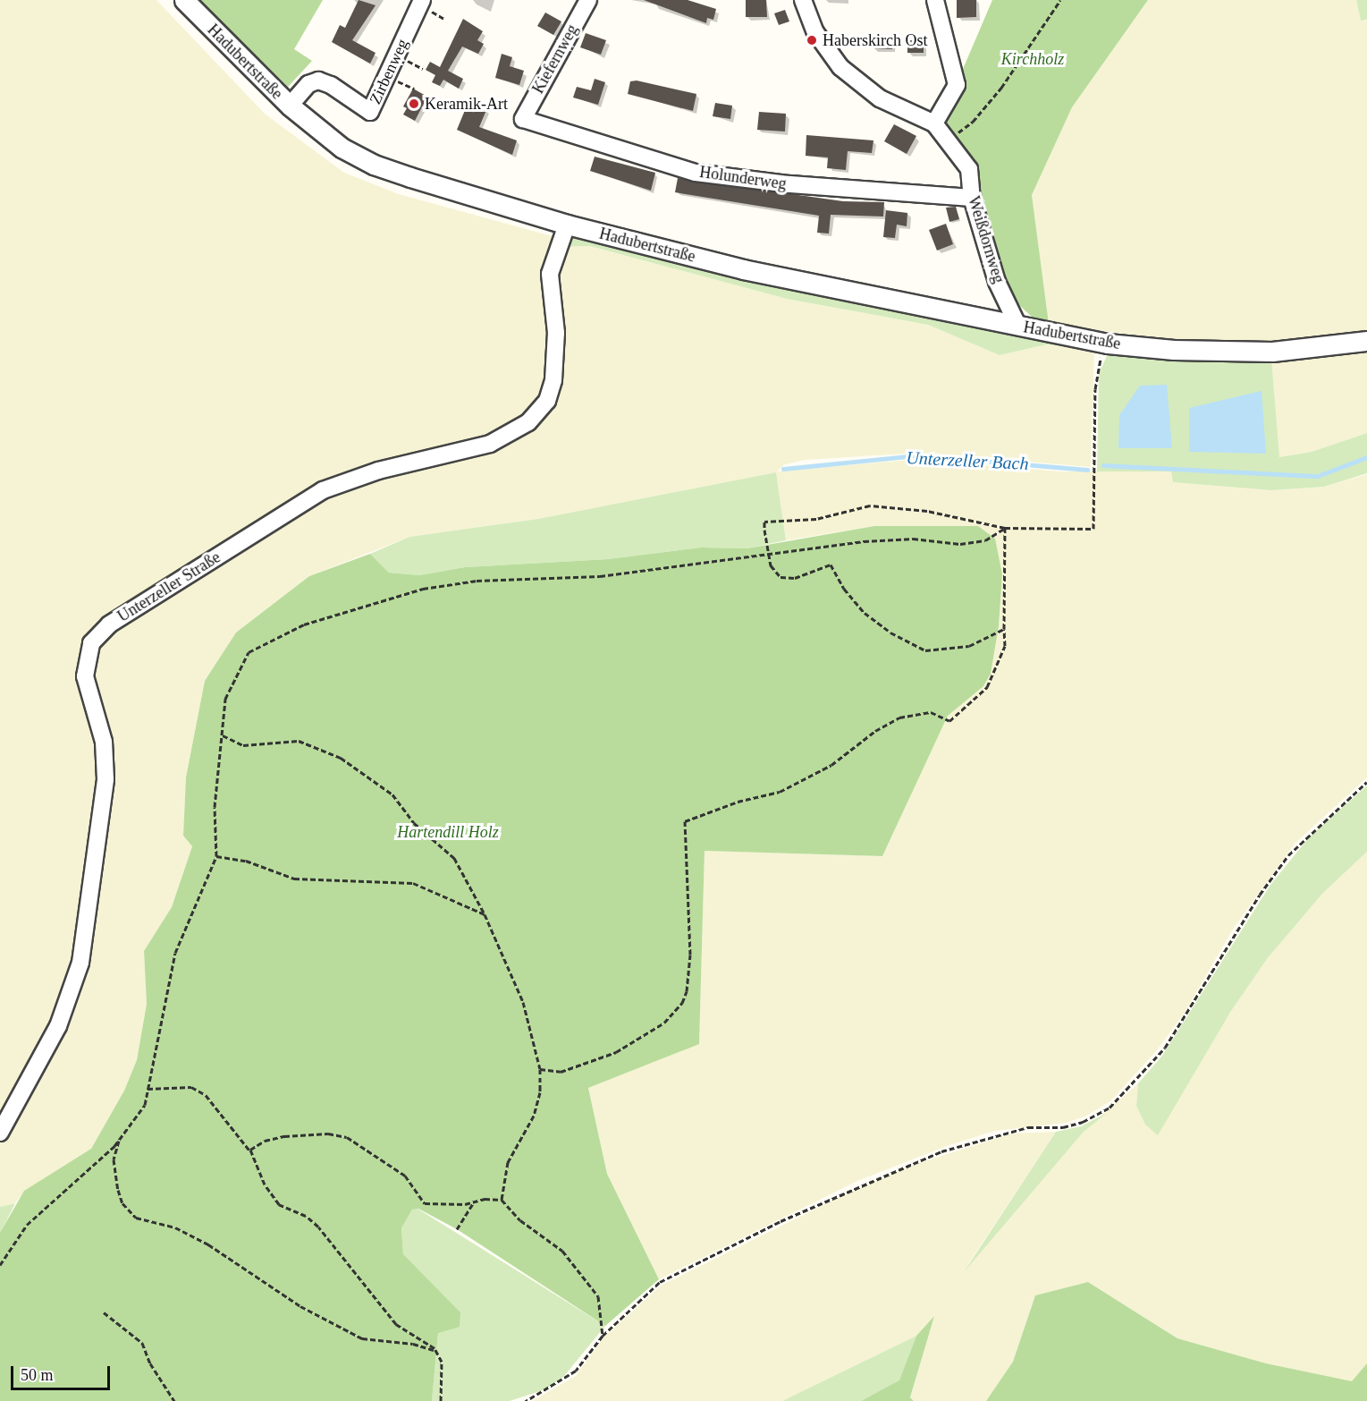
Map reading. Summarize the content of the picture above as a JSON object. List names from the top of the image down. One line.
{"streets":{"street":["Kiefernweg","Hadubertstraße","Zirbenweg","Holunderweg","Weißdornweg","Unterzeller Straße"]},"crossings":[["Kiefernweg","Holunderweg"],["Hadubertstraße","Zirbenweg"],["Hadubertstraße","Weißdornweg"],["Hadubertstraße","Unterzeller Straße"],["Holunderweg","Weißdornweg"]],"water":["Unterzeller Bach"],"parks":["Kirchholz","Hartendill Holz"],"places":["Haberskirch Ost","Keramik-Art"],"scale_bar":"50 m"}
